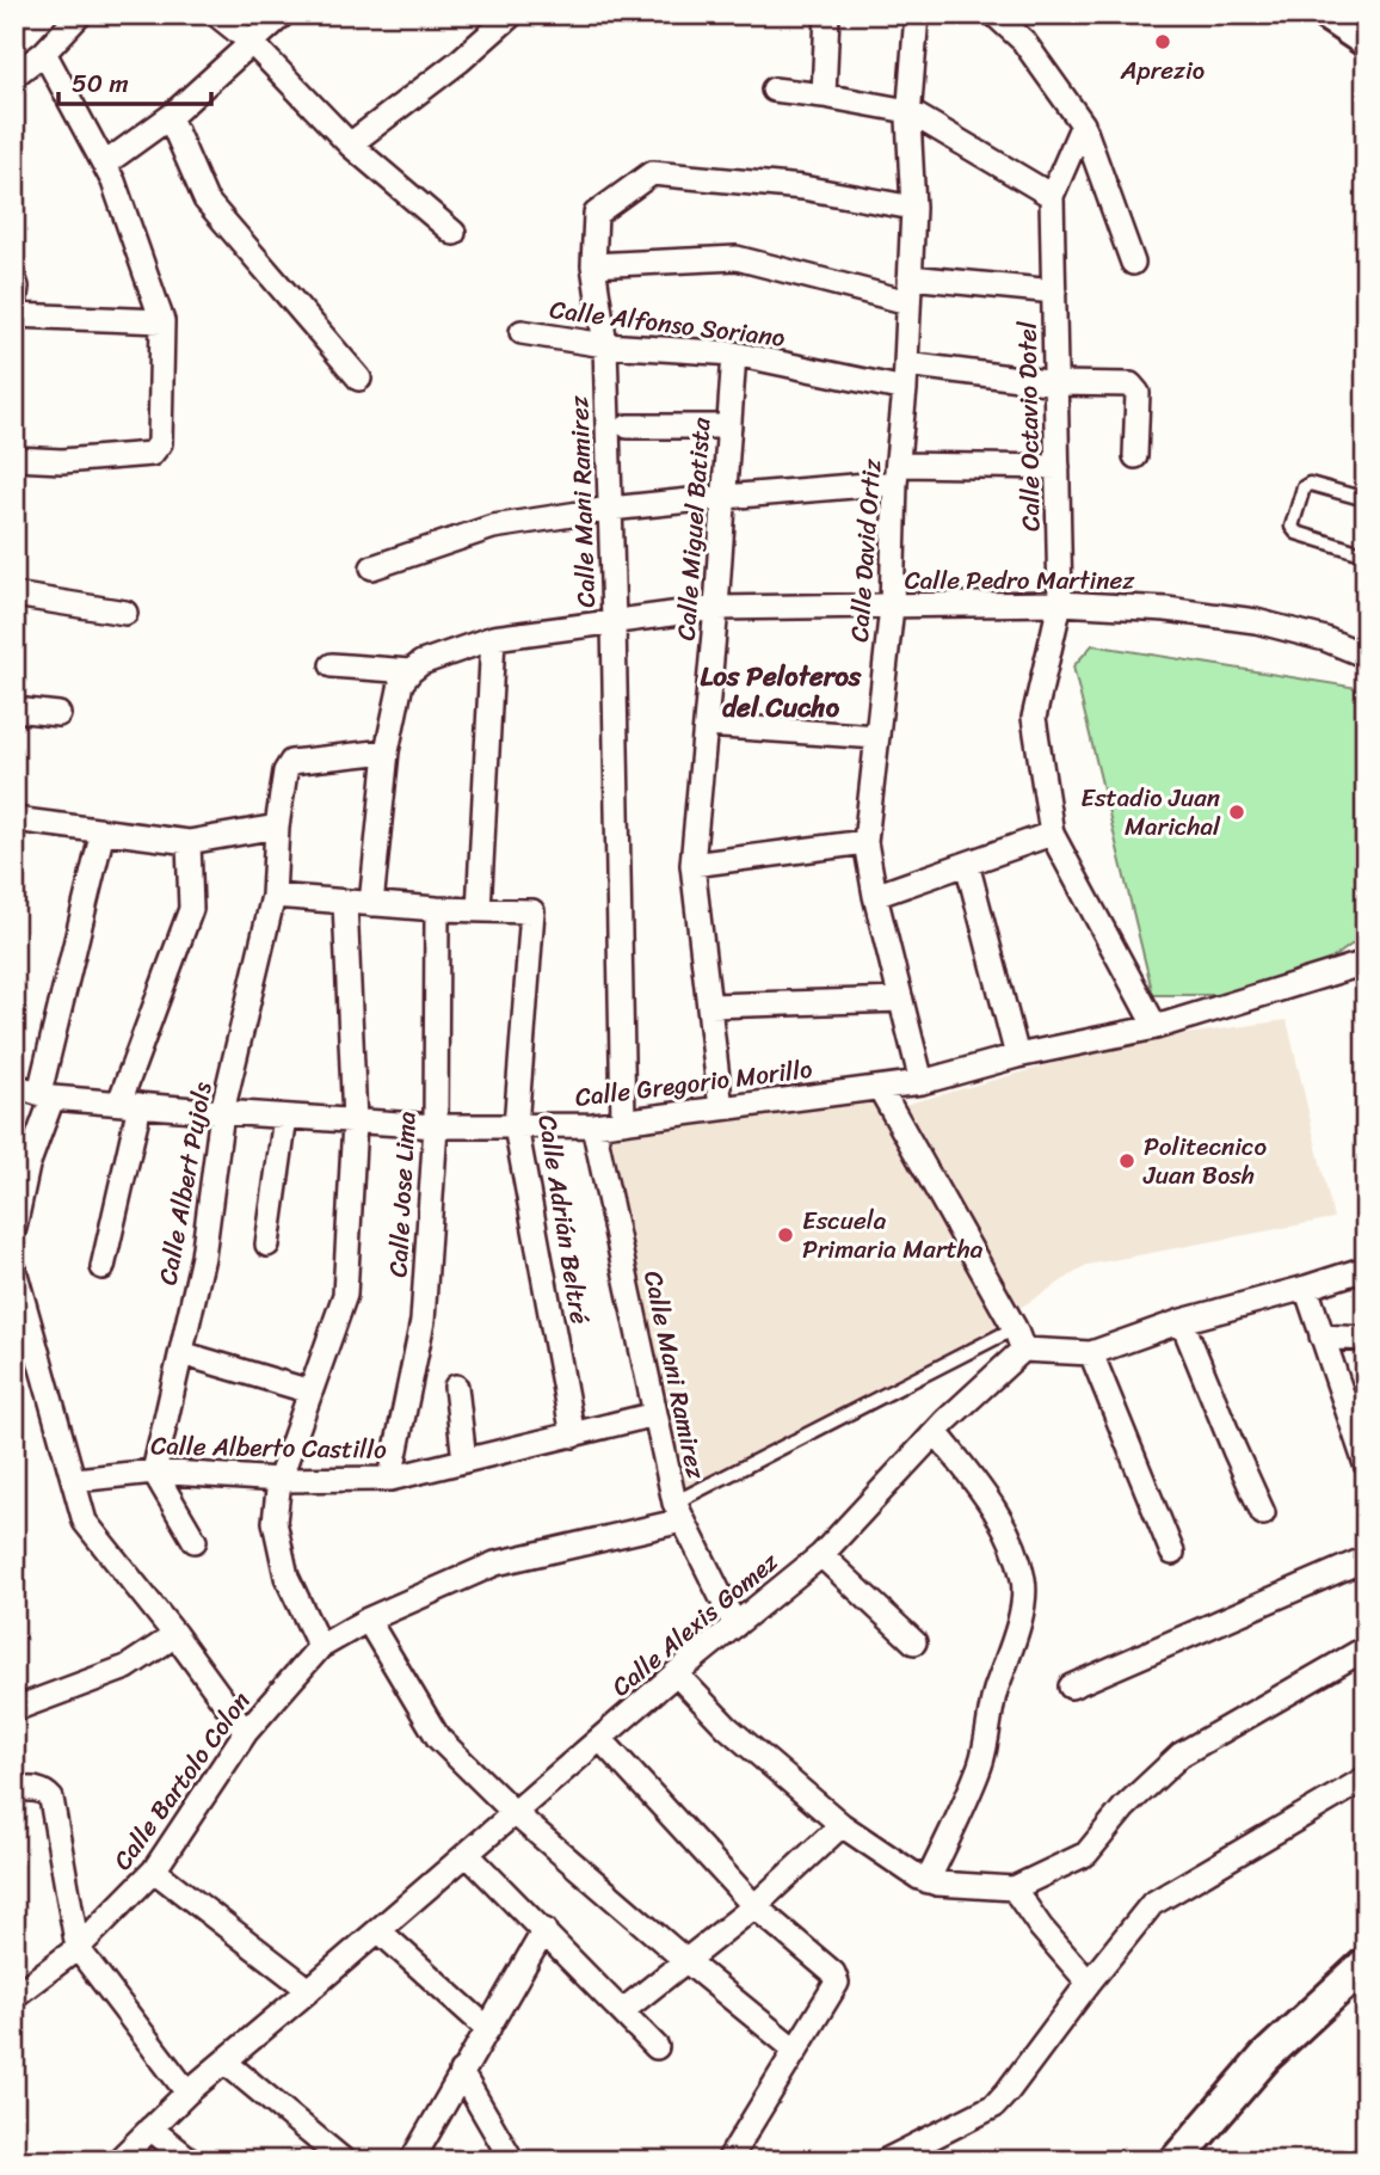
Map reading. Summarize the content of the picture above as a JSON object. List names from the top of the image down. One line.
{"streets":{"street":["Calle Alfonso Soriano","Calle Octavio Dotel","Calle Mani Ramirez","Calle Miguel Batista","Calle David Ortiz","Calle Pedro Martinez","Calle Gregorio Morillo","Calle Albert Pujols","Calle Jose Lima","Calle Adrián Beltré","Calle Alberto Castillo","Calle Alexis Gomez","Calle Bartolo Colon"]},"crossings":[["Calle Alfonso Soriano","Calle Mani Ramirez"],["Calle Alfonso Soriano","Calle Miguel Batista"],["Calle Alfonso Soriano","Calle David Ortiz"],["Calle Octavio Dotel","Calle Pedro Martinez"],["Calle Octavio Dotel","Calle Gregorio Morillo"],["Calle Mani Ramirez","Calle David Ortiz"],["Calle Mani Ramirez","Calle Pedro Martinez"],["Calle Mani Ramirez","Calle Gregorio Morillo"],["Calle Mani Ramirez","Calle Alberto Castillo"],["Calle Mani Ramirez","Calle Alexis Gomez"],["Calle Mani Ramirez","Calle Bartolo Colon"],["Calle Miguel Batista","Calle Pedro Martinez"],["Calle Miguel Batista","Calle Gregorio Morillo"],["Calle David Ortiz","Calle Pedro Martinez"],["Calle David Ortiz","Calle Gregorio Morillo"],["Calle Gregorio Morillo","Calle Albert Pujols"],["Calle Gregorio Morillo","Calle Jose Lima"],["Calle Gregorio Morillo","Calle Adrián Beltré"],["Calle Albert Pujols","Calle Alberto Castillo"],["Calle Jose Lima","Calle Alberto Castillo"],["Calle Adrián Beltré","Calle Alberto Castillo"]],"districts":["Los Peloteros del Cucho"],"places":["Aprezio","Estadio Juan Marichal","Politecnico Juan Bosh","Escuela Primaria Martha"],"scale_bar":"50 m"}
